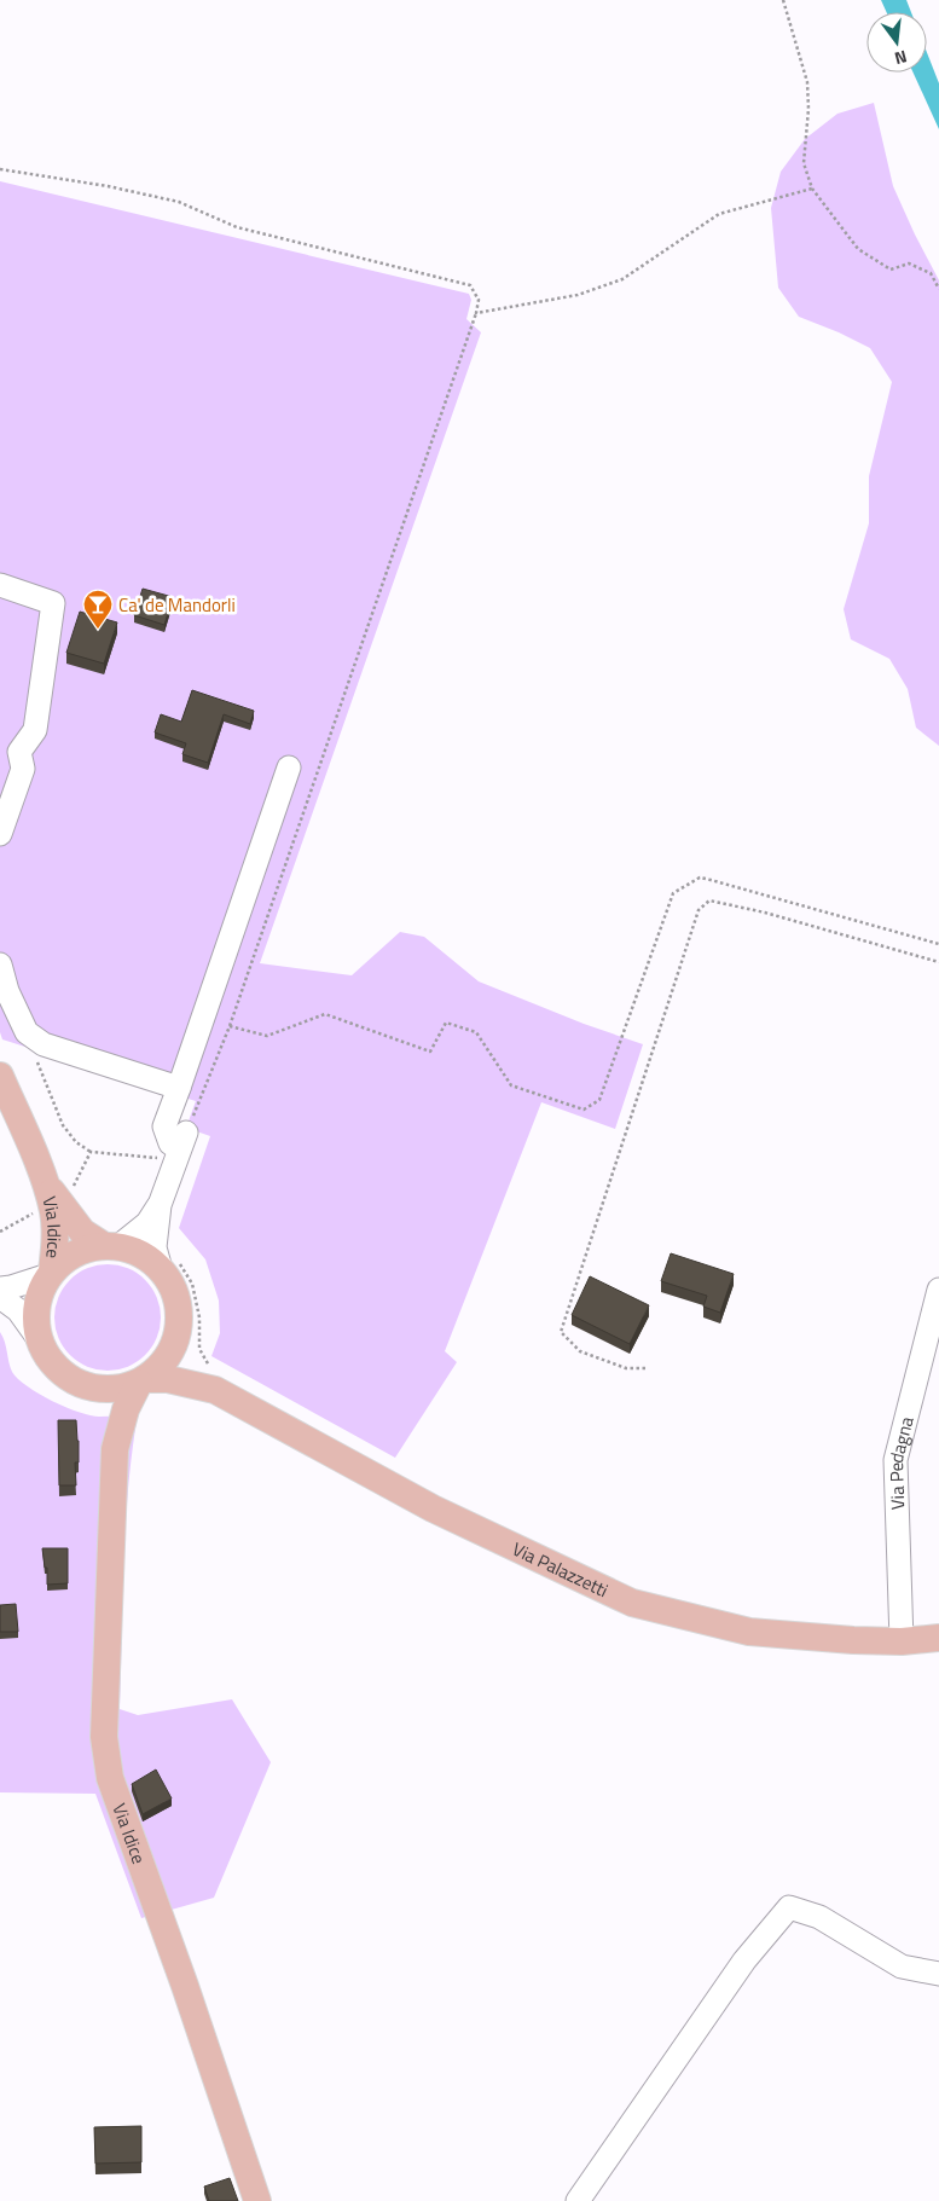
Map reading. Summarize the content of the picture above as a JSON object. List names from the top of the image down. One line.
{"streets":{"main road":["Via Idice","Via Palazzetti"],"street":["Via Pedagna"]},"crossings":[["Via Idice","Via Palazzetti"],["Via Pedagna","Via Palazzetti"]],"places":{"bar":["Ca' de Mandorli"]},"north":"bottom"}
